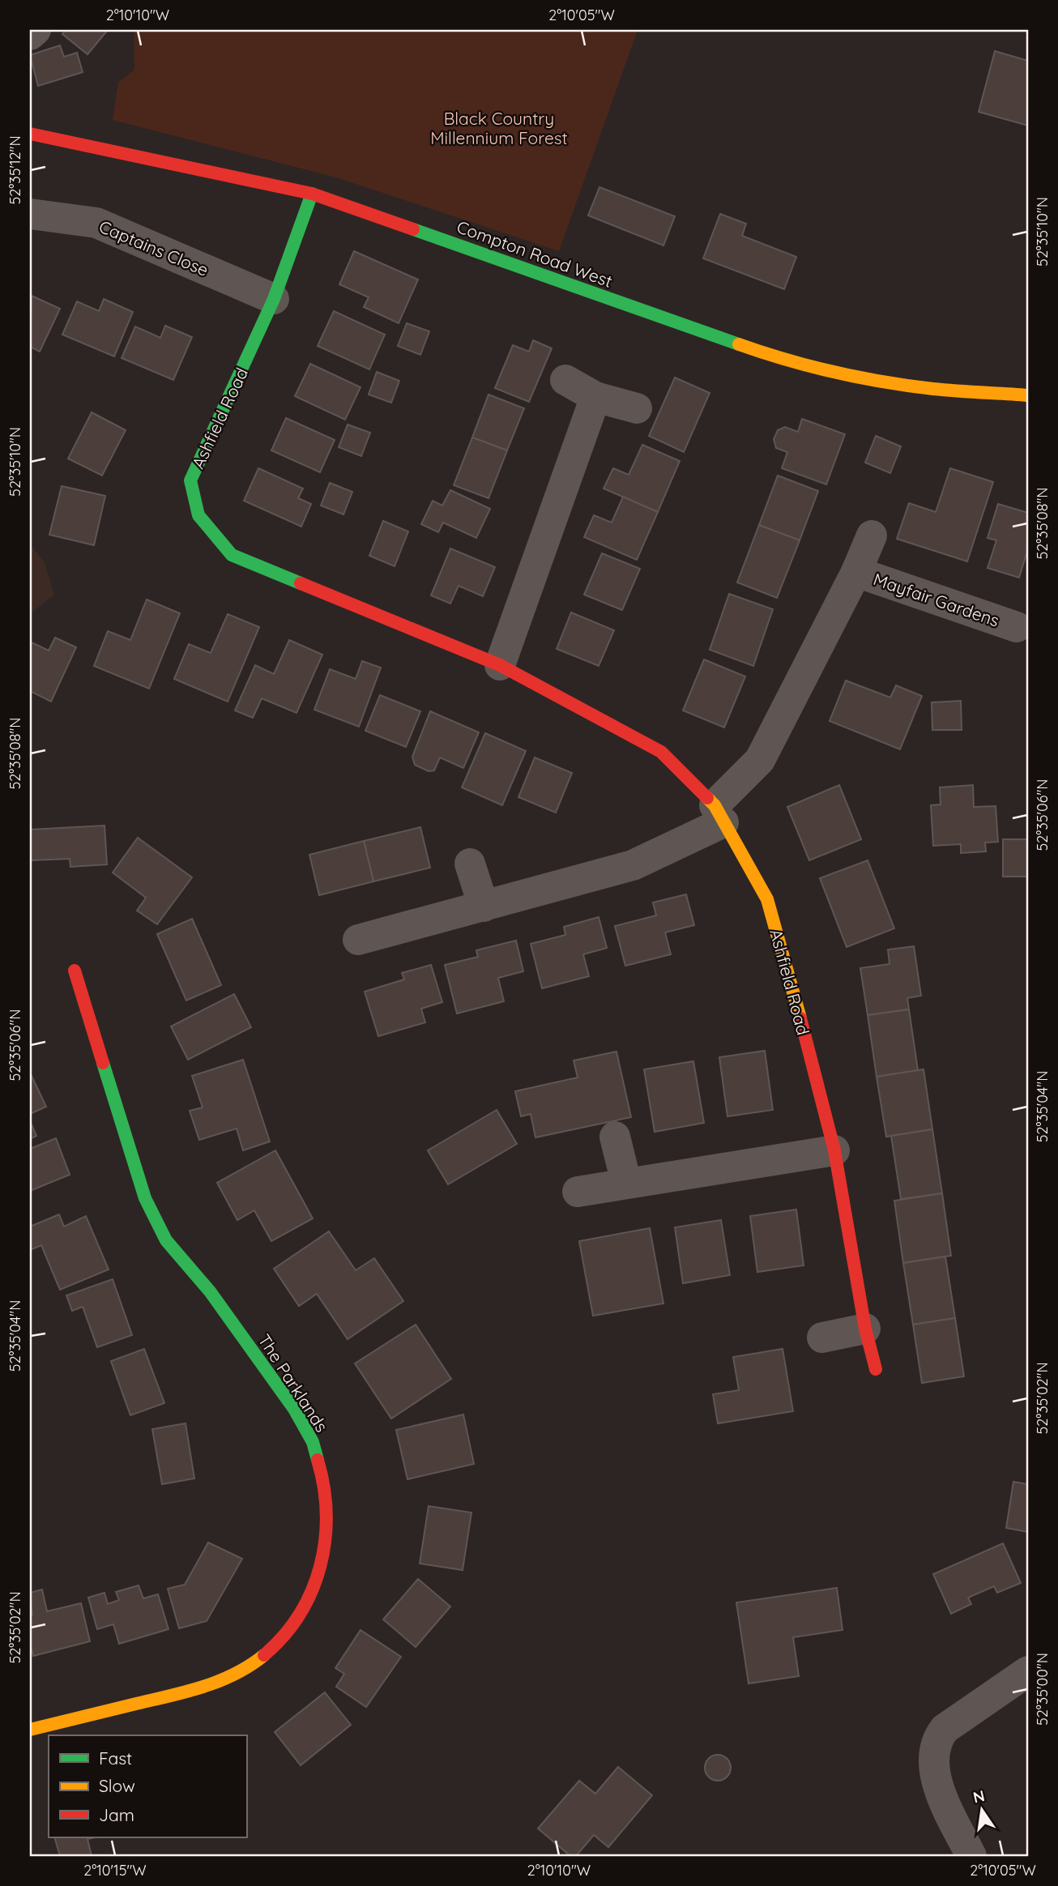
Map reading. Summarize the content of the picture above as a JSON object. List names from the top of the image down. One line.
{"streets":{"main road":["Compton Road West","Ashfield Road","The Parklands"],"street":["Captains Close","Mayfair Gardens"]},"crossings":[["Captains Close","Ashfield Road"],["Compton Road West","Ashfield Road"]],"parks":["Black Country Millennium Forest"],"legend":["Fast","Slow","Jam"],"north":"top","coordinates":["2°10'10\"W","2°10'05\"W","52°35'12\"N","52°35'10\"N","52°35'08\"N","52°35'06\"N","52°35'04\"N","52°35'02\"N","52°35'00\"N","2°10'15\"W"]}
